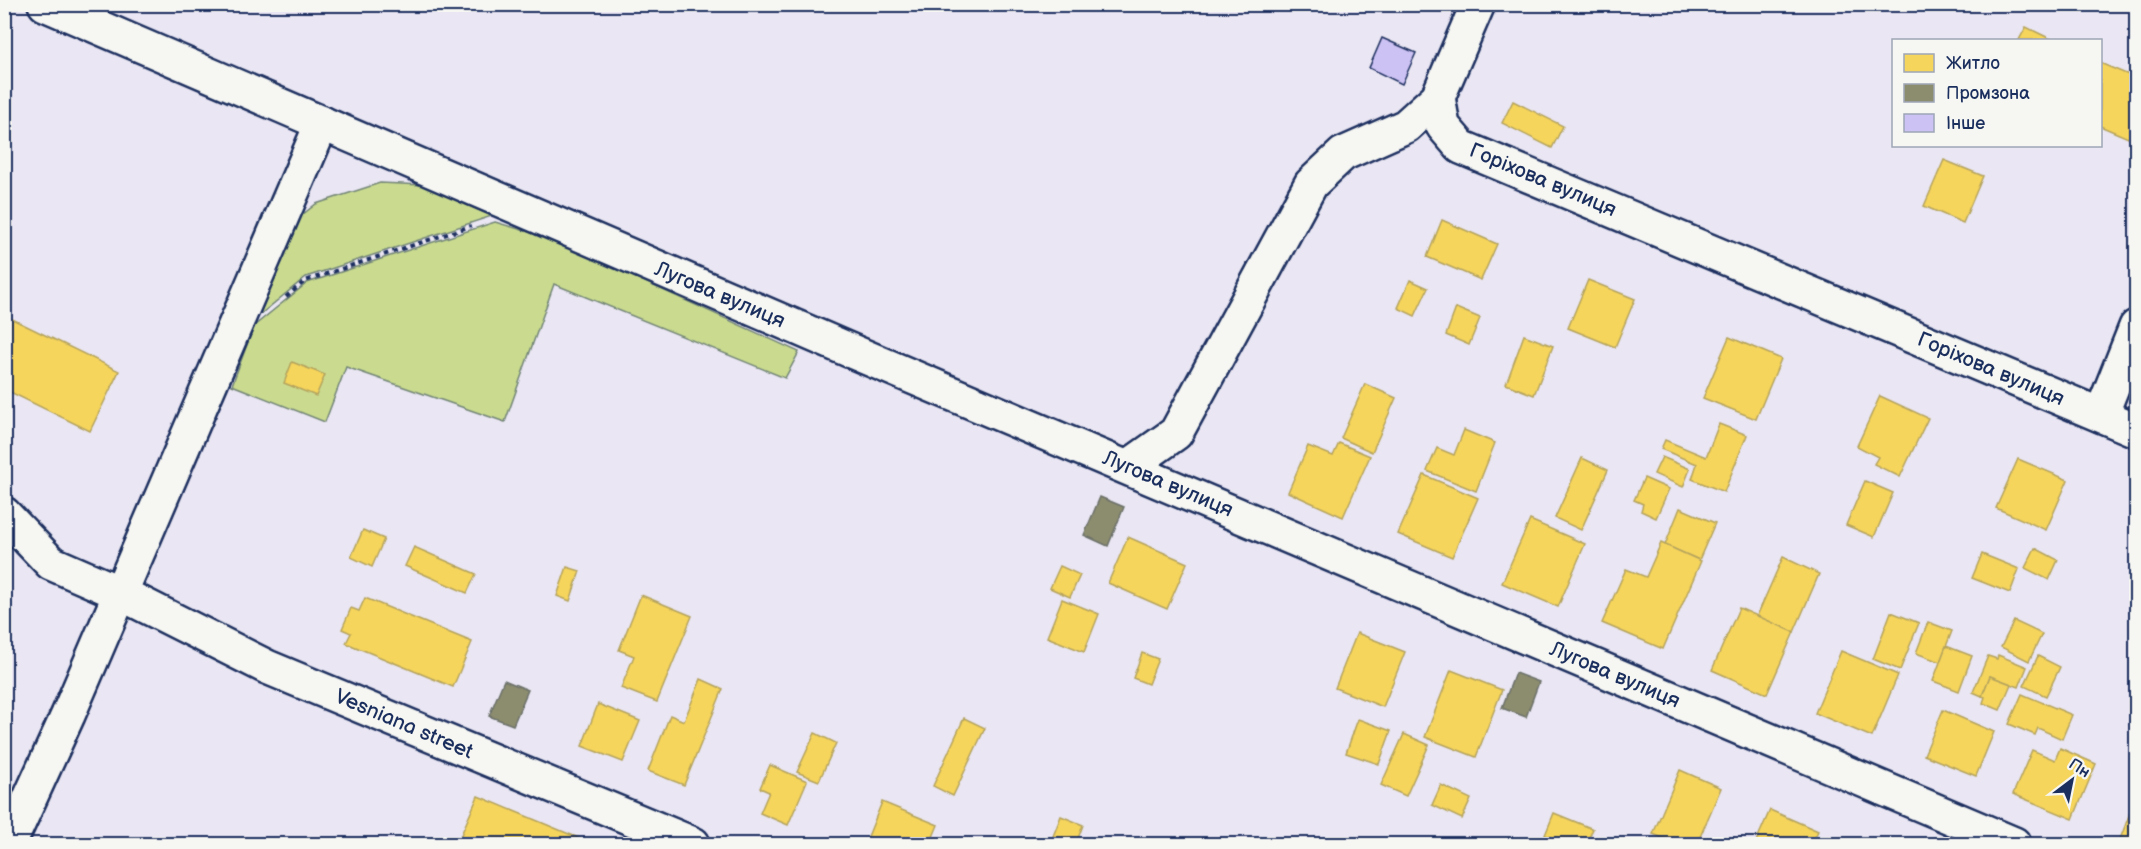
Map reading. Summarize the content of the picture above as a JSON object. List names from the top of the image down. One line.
{"streets":{"street":["Горіхова вулиця","Лугова вулиця","Vesniana street"]},"legend":["Житло","Промзона","Інше"],"north":"top right"}
